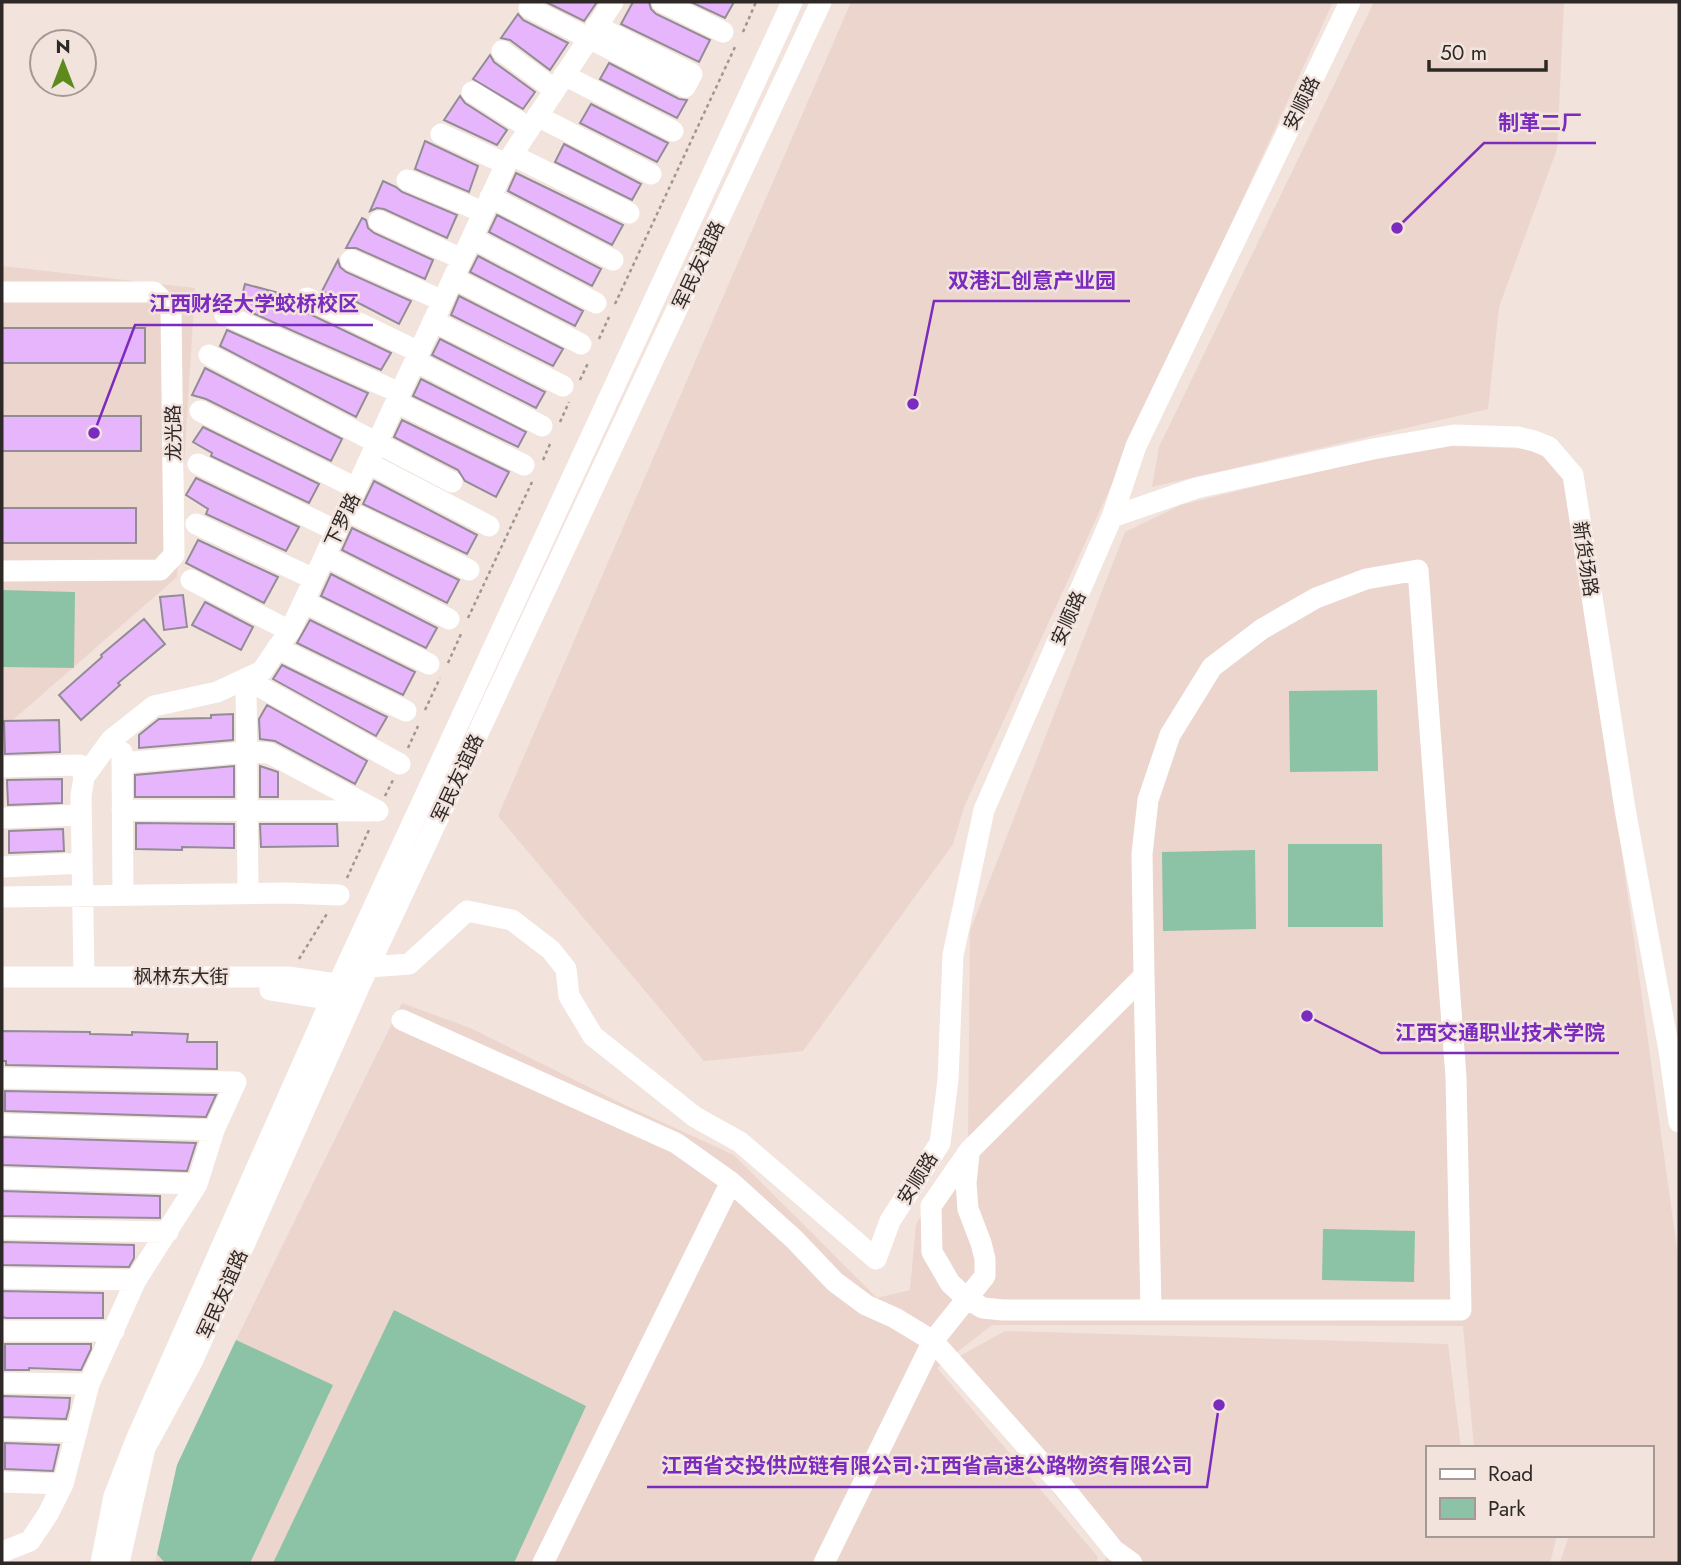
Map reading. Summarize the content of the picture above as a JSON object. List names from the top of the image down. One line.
{"streets":{"street":["安顺路","军民友谊路","龙光路","下罗路","新货场路","枫林东大街"]},"crossings":[["安顺路","军民友谊路"],["安顺路","新货场路"],["军民友谊路","枫林东大街"]],"places":["制革二厂","双港汇创意产业园","江西财经大学蛟桥校区","江西交通职业技术学院","江西省交投供应链有限公司·江西省高速公路物资有限公司"],"legend":["Road","Park"],"scale_bar":"50 m","north":"top"}
